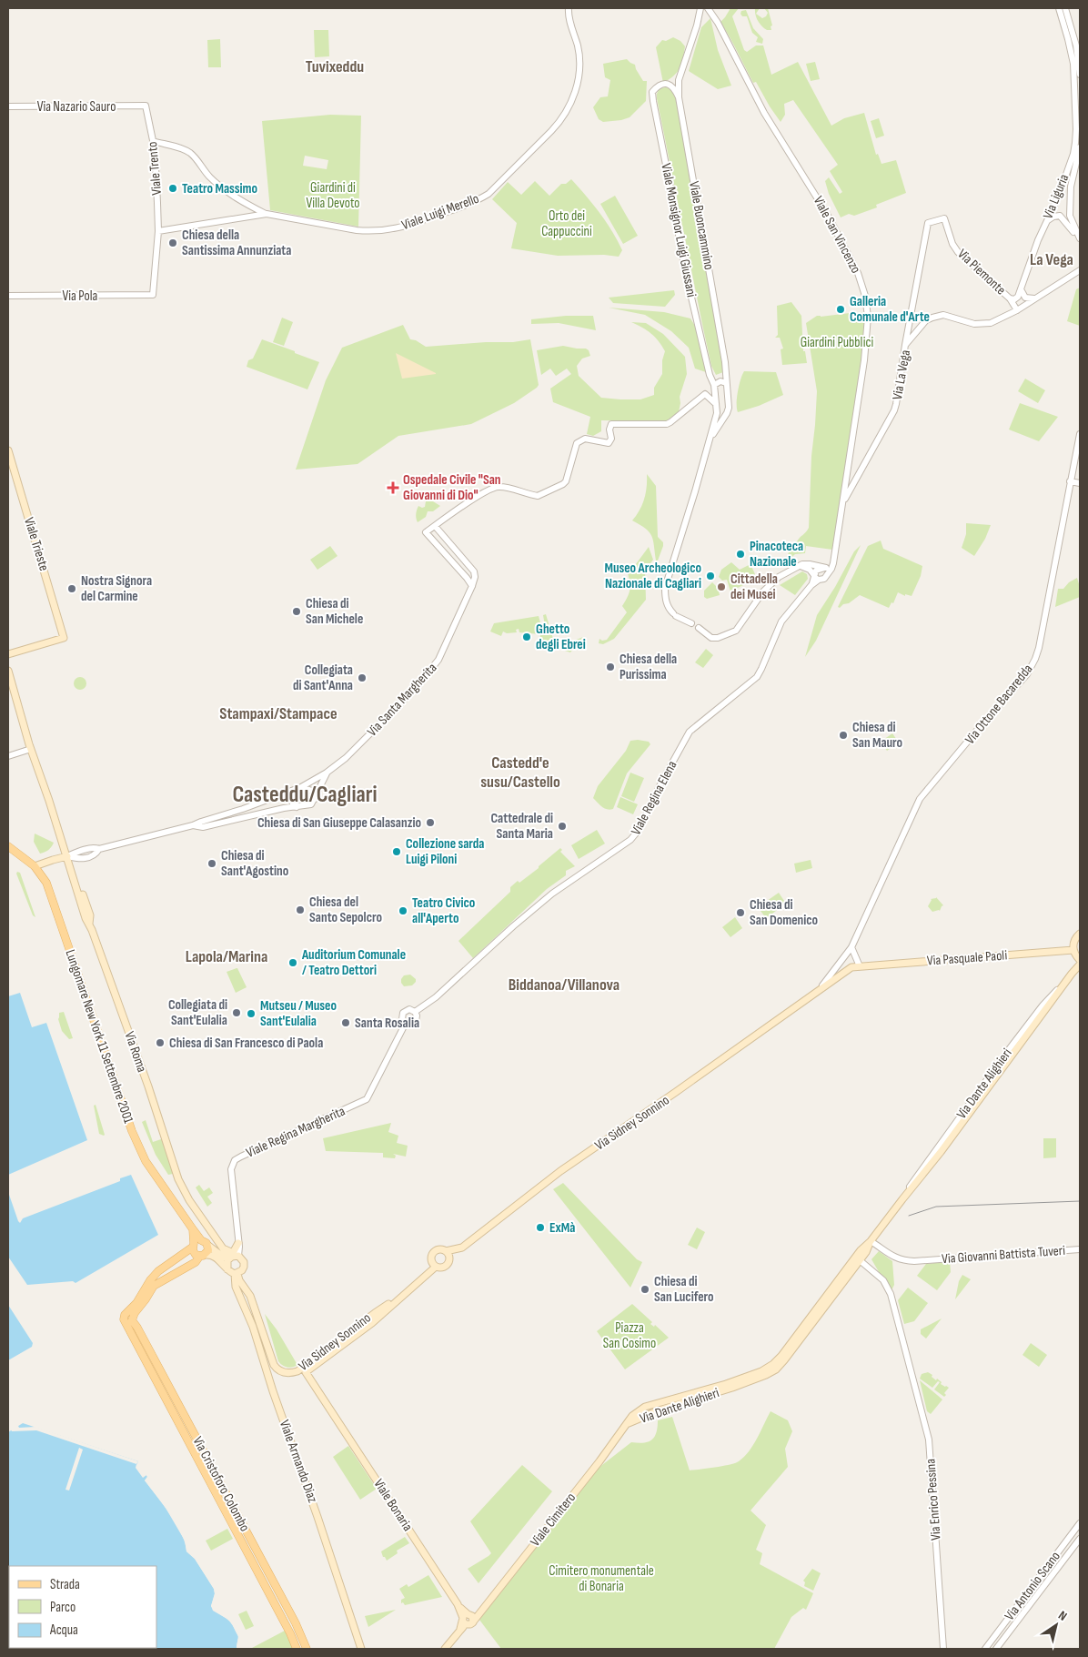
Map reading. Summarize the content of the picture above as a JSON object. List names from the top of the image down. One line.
{"streets":{"main road":["Viale Trieste","Via Pasquale Paoli","Lungomare New York 11 Settembre 2001","Via Roma","Via Dante Alighieri","Via Sidney Sonnino","Viale Armando Diaz","Via Cristoforo Colombo","Viale Bonaria","Viale Cimitero"],"street":["Via Nazario Sauro","Viale Trento","Via Liguria","Viale Luigi Merello","Viale Buoncammino","Viale Monsignor Luigi Giussani","Viale San Vincenzo","Via Piemonte","Via Pola","Via La Vega","Via Santa Margherita","Via Ottone Bacaredda","Viale Regina Elena","Viale Regina Margherita","Via Giovanni Battista Tuveri","Via Enrico Pessina","Via Antonio Scano"]},"crossings":[["Via Nazario Sauro","Viale Trento"],["Viale Trento","Viale Luigi Merello"],["Viale Trento","Via Pola"],["Via Liguria","Via Piemonte"],["Viale Buoncammino","Viale Monsignor Luigi Giussani"],["Viale San Vincenzo","Via La Vega"],["Via Piemonte","Via La Vega"],["Via Ottone Bacaredda","Via Sidney Sonnino"],["Viale Regina Elena","Viale Regina Margherita"],["Via Pasquale Paoli","Via Sidney Sonnino"],["Via Roma","Via Sidney Sonnino"],["Via Roma","Viale Regina Margherita"],["Via Roma","Viale Armando Diaz"],["Via Dante Alighieri","Via Giovanni Battista Tuveri"],["Via Dante Alighieri","Via Enrico Pessina"],["Via Dante Alighieri","Viale Cimitero"],["Via Sidney Sonnino","Viale Regina Margherita"],["Via Sidney Sonnino","Viale Armando Diaz"],["Via Sidney Sonnino","Viale Bonaria"],["Viale Regina Margherita","Viale Armando Diaz"],["Viale Bonaria","Viale Cimitero"]],"districts":["Tuvixeddu","La Vega","Stampaxi/Stampace","Castedd'e susu/Castello","Casteddu/Cagliari","Lapola/Marina","Biddanoa/Villanova"],"parks":["Giardini di Villa Devoto","Orto dei Cappuccini","Giardini Pubblici","Piazza San Cosimo","Cimitero monumentale di Bonaria"],"places":{"other":["Teatro Massimo","Chiesa della Santissima Annunziata","Galleria Comunale d'Arte","Pinacoteca Nazionale","Museo Archeologico Nazionale di Cagliari","Cittadella dei Musei","Nostra Signora del Carmine","Chiesa di San Michele","Ghetto degli Ebrei","Chiesa della Purissima","Collegiata di Sant'Anna","Chiesa di San Mauro","Chiesa di San Giuseppe Calasanzio","Cattedrale di Santa Maria","Collezione sarda Luigi Piloni","Chiesa di Sant'Agostino","Chiesa del Santo Sepolcro","Teatro Civico all'Aperto","Chiesa di San Domenico","Auditorium Comunale / Teatro Dettori","Collegiata di Sant'Eulalia","Mutseu / Museo Sant'Eulalia","Santa Rosalia","Chiesa di San Francesco di Paola","ExMà","Chiesa di San Lucifero"],"health":["Ospedale Civile \"San Giovanni di Dio\""]},"legend":["Strada","Parco","Acqua"],"north":"top right"}
